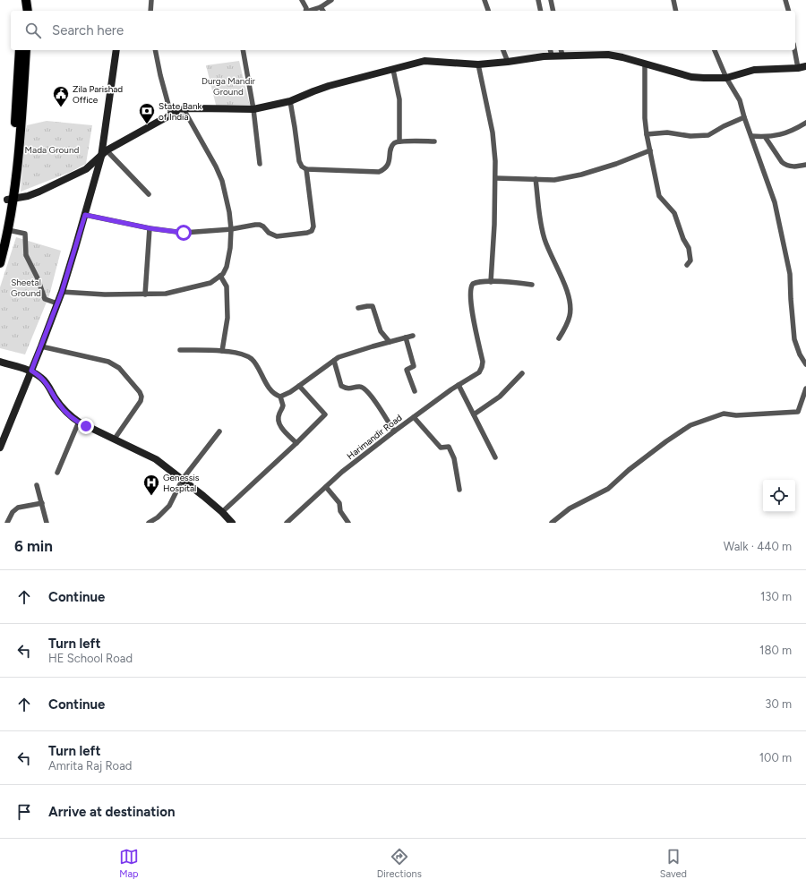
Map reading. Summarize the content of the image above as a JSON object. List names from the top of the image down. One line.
{"streets":{"street":["Harimandir Road"]},"parks":["Durga Mandir Ground","Mada Ground","Sheetal Ground"],"places":{"public building":["Zila Parishad Office"],"bank":["State Bank of India"],"hospital":["Genessis Hospital"]},"page":{"search":"Search here","heading":["6 min","Walk · 440 m"],"list":[["Continue","130 m"],["Turn left","HE School Road","180 m"],["Continue","30 m"],["Turn left","Amrita Raj Road","100 m"],"Arrive at destination"],"nav":["Map","Directions","Saved"]}}
